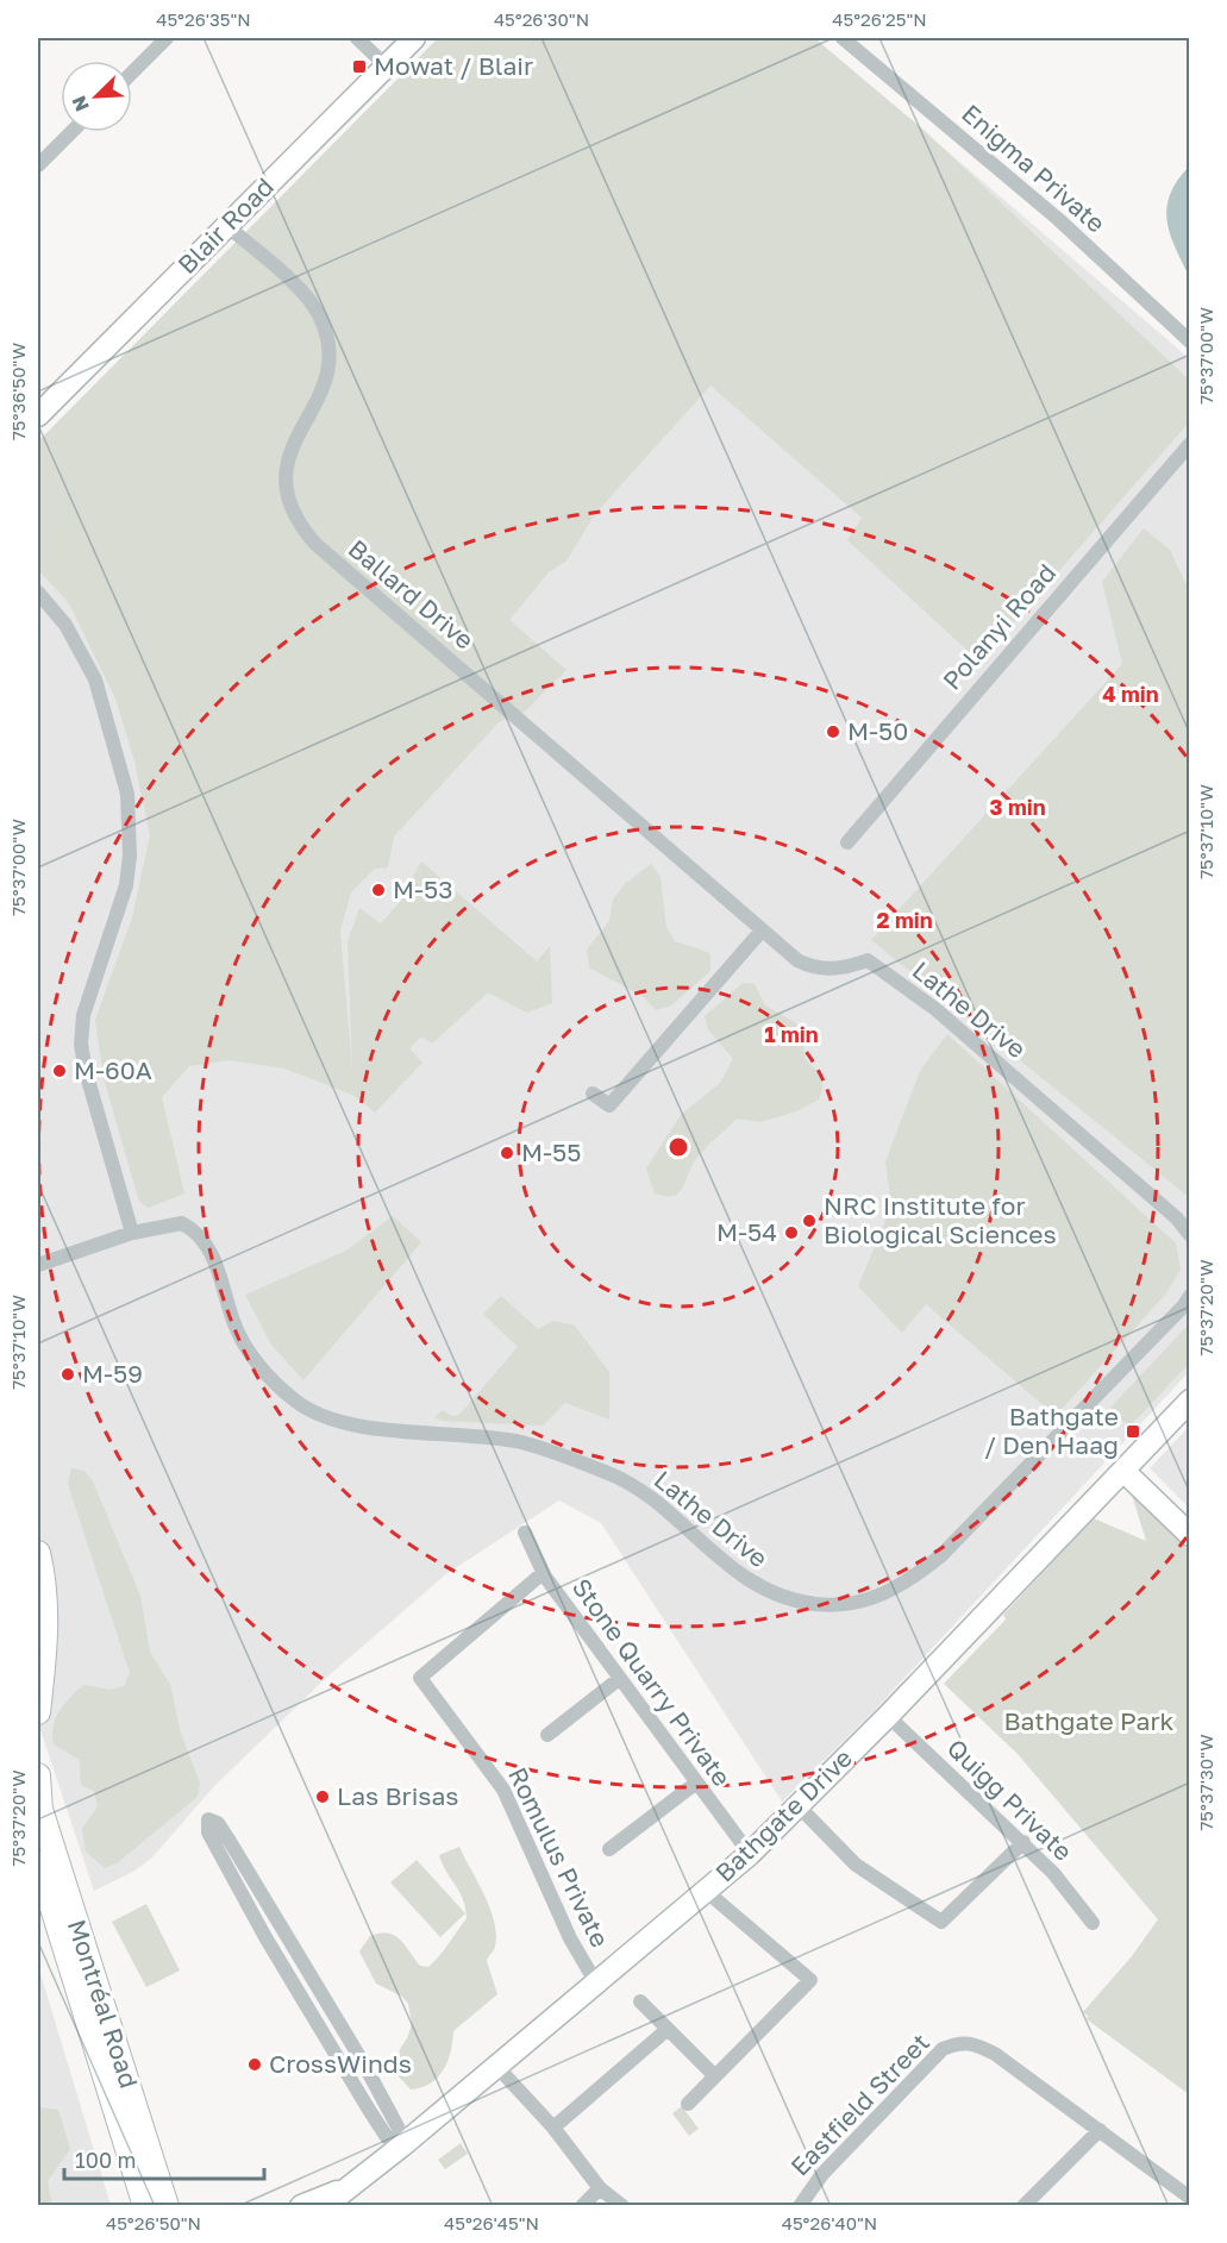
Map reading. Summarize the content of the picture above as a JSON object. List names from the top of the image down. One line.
{"streets":{"main road":["Montréal Road"],"street":["Enigma Private","Blair Road","Ballard Drive","Polanyi Road","Lathe Drive","Stone Quarry Private","Quigg Private","Bathgate Drive","Romulus Private","Eastfield Street"]},"crossings":[["Blair Road","Ballard Drive"],["Ballard Drive","Lathe Drive"],["Stone Quarry Private","Bathgate Drive"],["Stone Quarry Private","Romulus Private"],["Quigg Private","Bathgate Drive"],["Bathgate Drive","Romulus Private"]],"parks":["Bathgate Park"],"places":{"transit":["Mowat / Blair","Bathgate / Den Haag"],"other":["M-50","M-53","M-60A","M-55","NRC Institute for Biological Sciences","M-54","M-59","Las Brisas","CrossWinds"]},"scale_bar":"100 m","north":"bottom left","coordinates":["45°26'35\"N","45°26'30\"N","45°26'25\"N","75°37'00\"W","75°36'50\"W","75°37'10\"W","75°37'20\"W","75°37'30\"W","45°26'50\"N","45°26'45\"N","45°26'40\"N"],"rings":["4 min","3 min","2 min","1 min"]}
